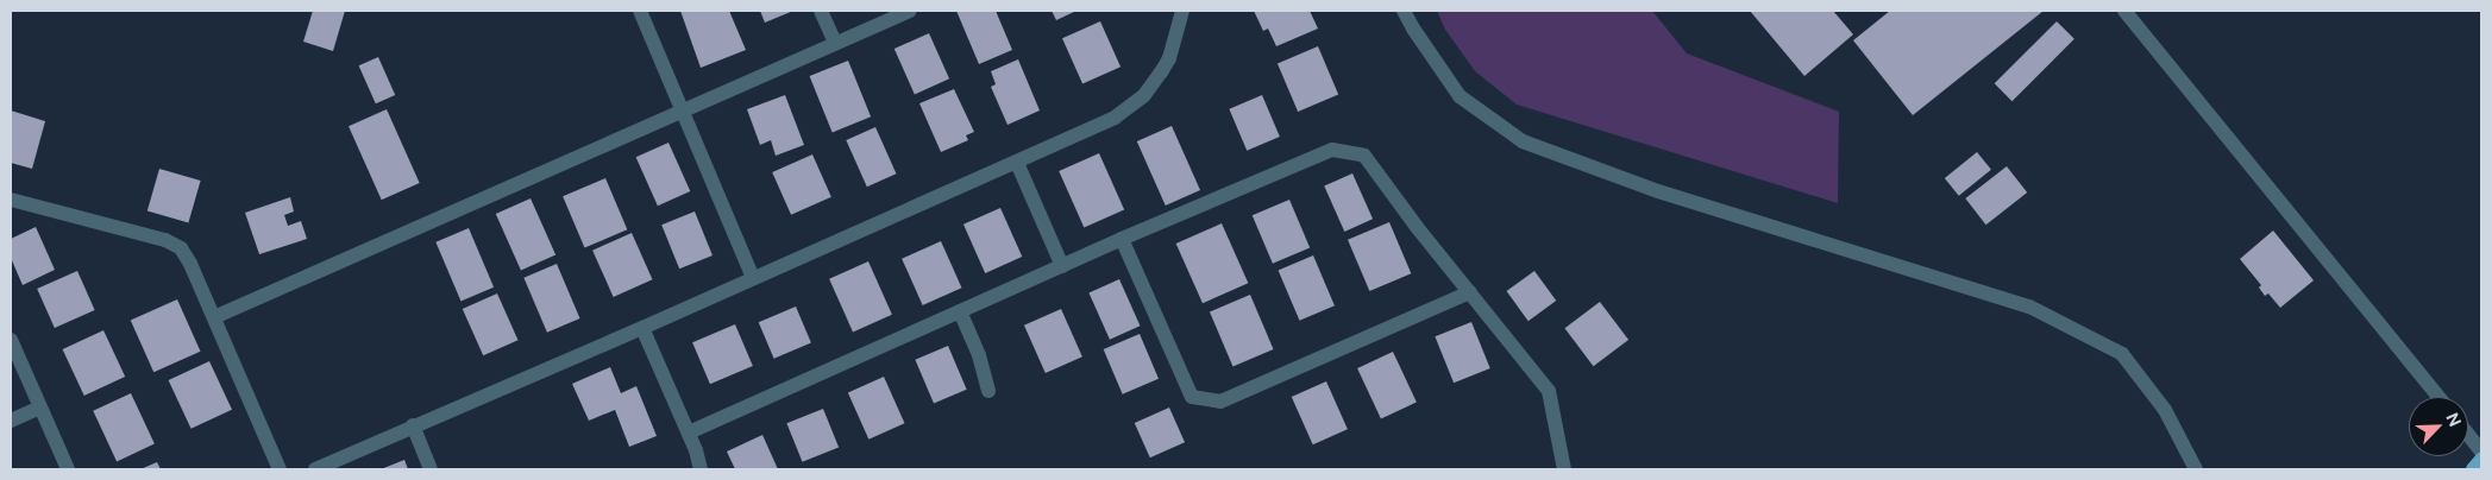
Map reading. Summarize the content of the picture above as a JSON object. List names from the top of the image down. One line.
{"north":"top right"}
